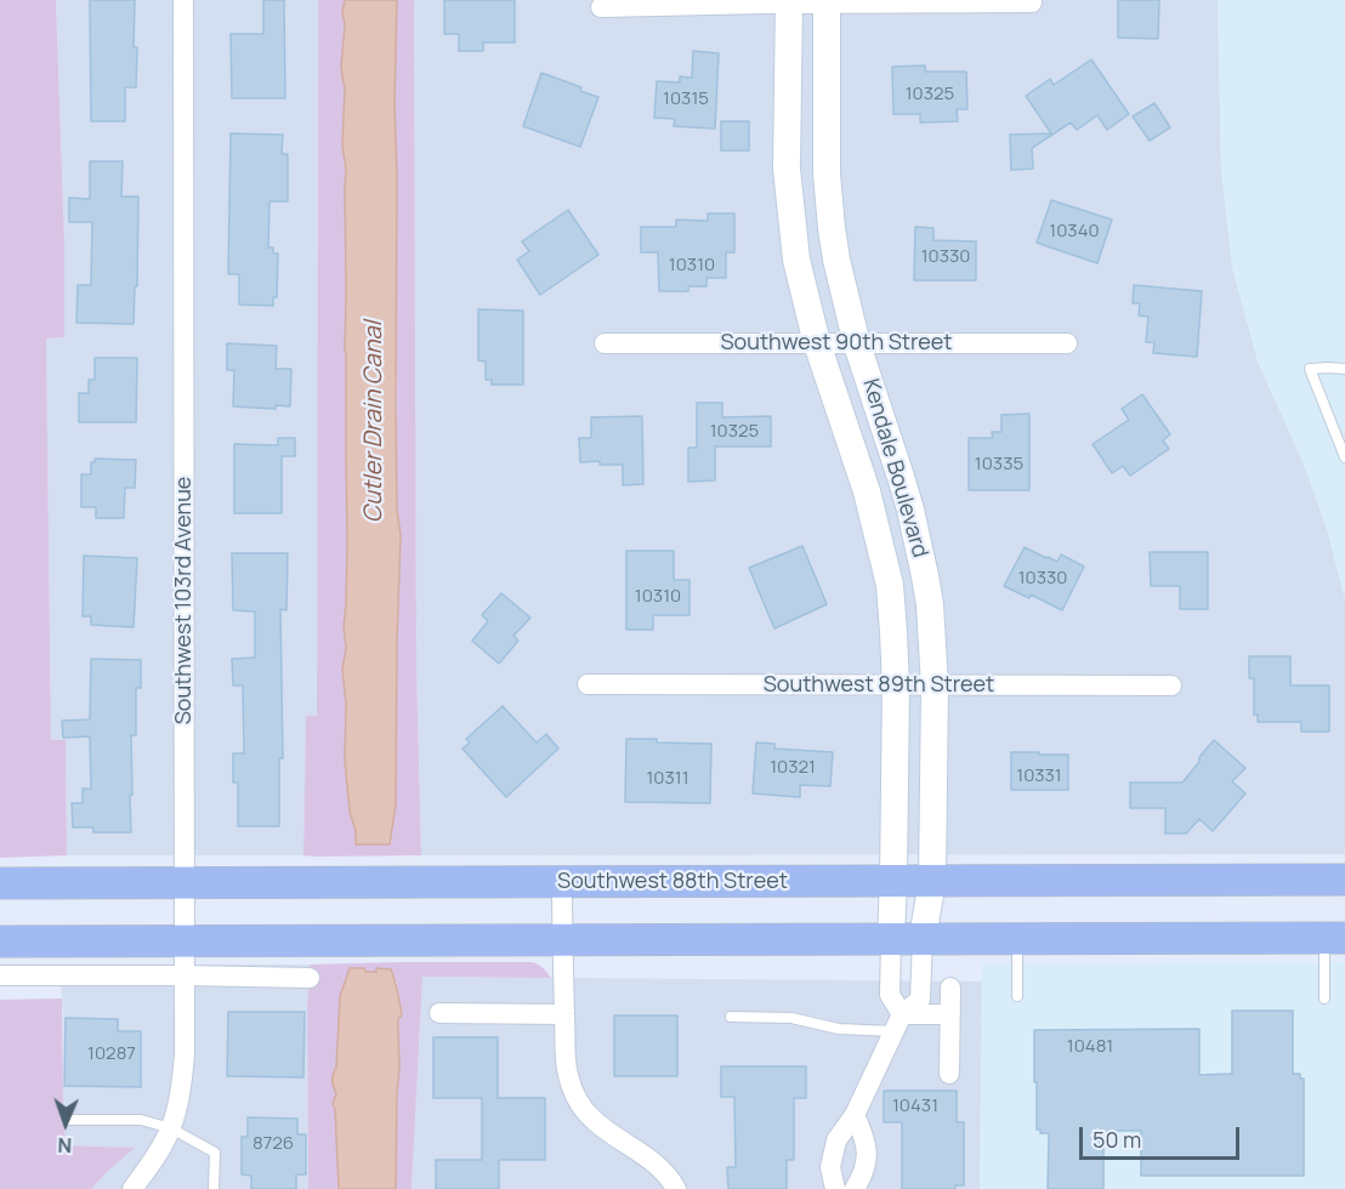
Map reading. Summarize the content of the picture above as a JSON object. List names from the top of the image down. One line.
{"streets":{"main road":["Southwest 88th Street"],"street":["Southwest 90th Street","Kendale Boulevard","Southwest 103rd Avenue","Southwest 89th Street"]},"crossings":[["Southwest 90th Street","Kendale Boulevard"],["Kendale Boulevard","Southwest 89th Street"],["Kendale Boulevard","Southwest 88th Street"],["Southwest 103rd Avenue","Southwest 88th Street"]],"water":["Cutler Drain Canal"],"house_numbers":["10325","10315","10340","10330","10310","10325","10335","10330","10310","10321","10331","10311","10481","10287","10431","8726"],"scale_bar":"50 m","north":"bottom"}
